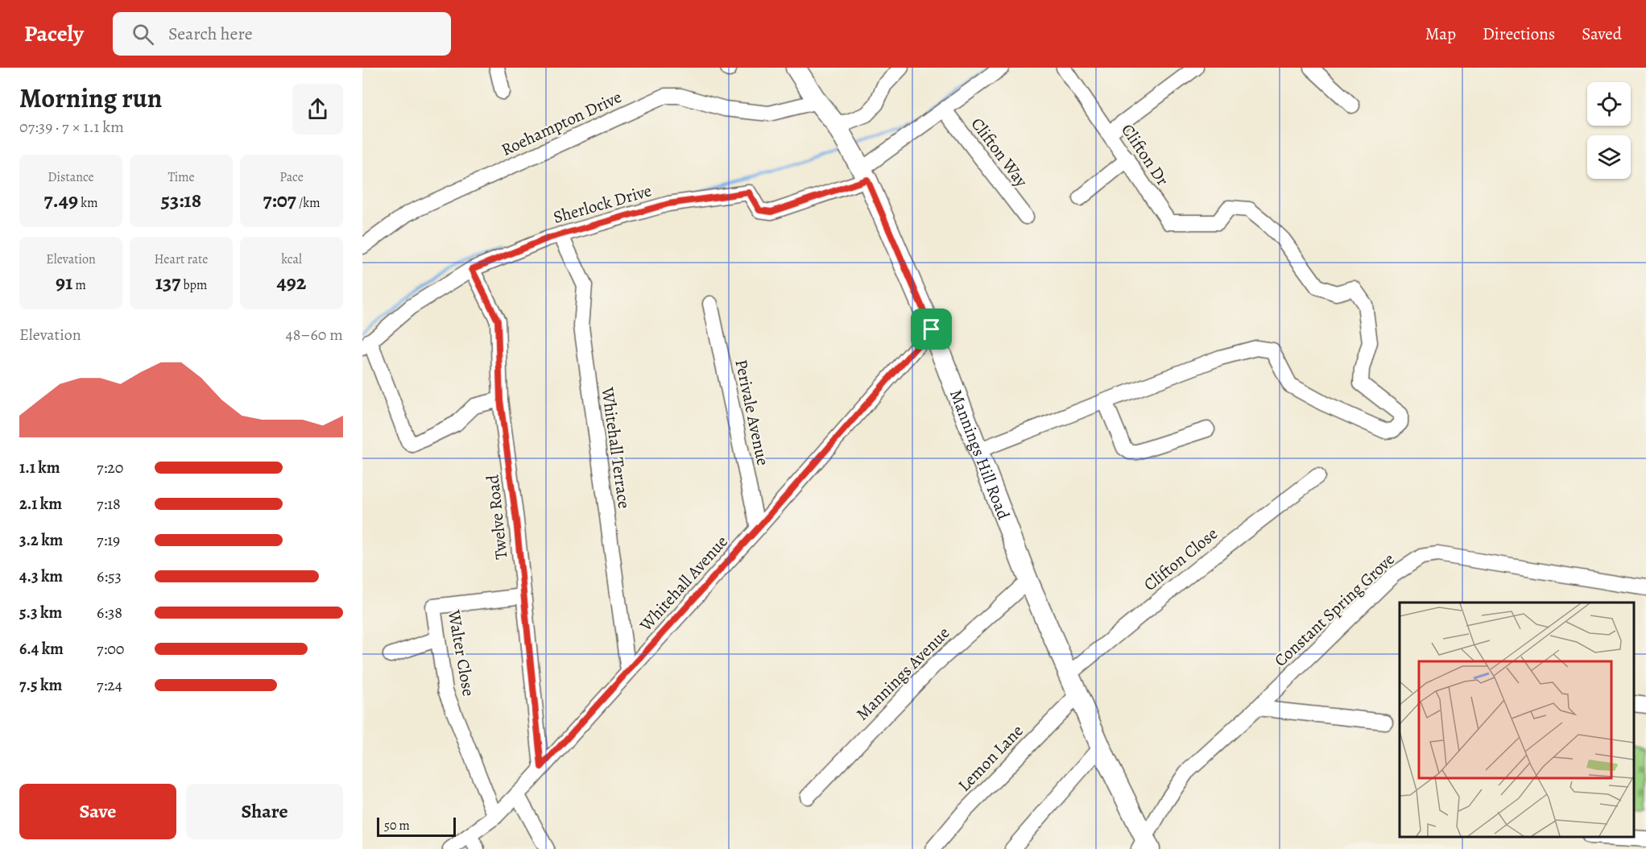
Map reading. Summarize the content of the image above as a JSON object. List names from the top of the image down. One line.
{"streets":{"main road":["Mannings Hill Road"],"street":["Roehampton Drive","Clifton Way","Clifton Dr","Sherlock Drive","Perivale Avenue","Whitehall Terrace","Twelve Road","Clifton Close","Whitehall Avenue","Constant Spring Grove","Walter Close","Mannings Avenue","Lemon Lane"]},"crossings":[["Roehampton Drive","Mannings Hill Road"],["Sherlock Drive","Whitehall Terrace"],["Sherlock Drive","Mannings Hill Road"],["Sherlock Drive","Twelve Road"],["Perivale Avenue","Whitehall Avenue"],["Whitehall Terrace","Whitehall Avenue"],["Mannings Hill Road","Clifton Close"],["Mannings Hill Road","Whitehall Avenue"],["Mannings Hill Road","Constant Spring Grove"],["Mannings Hill Road","Mannings Avenue"],["Mannings Hill Road","Lemon Lane"],["Twelve Road","Whitehall Avenue"],["Twelve Road","Walter Close"],["Whitehall Avenue","Walter Close"]],"scale_bar":"50 m","page":{"header":"Pacely","search":"Search here","nav":["Map","Directions","Saved"],"heading":["Morning run","07:39 · 7 × 1.1 km"],"stats":[["Distance","7.49 km"],["Time","53:18"],["Pace","7:07 /km"],["Elevation","91 m"],["Heart rate","137 bpm"],["kcal","492"]],"chart":["Elevation","48–60 m"],"list":[{"name":"1.1 km","note":"7:20"},{"name":"2.1 km","note":"7:18"},{"name":"3.2 km","note":"7:19"},{"name":"4.3 km","note":"6:53"},{"name":"5.3 km","note":"6:38"},{"name":"6.4 km","note":"7:00"},{"name":"7.5 km","note":"7:24"}],"buttons":["Save","Share"],"scale":"50 m"}}
